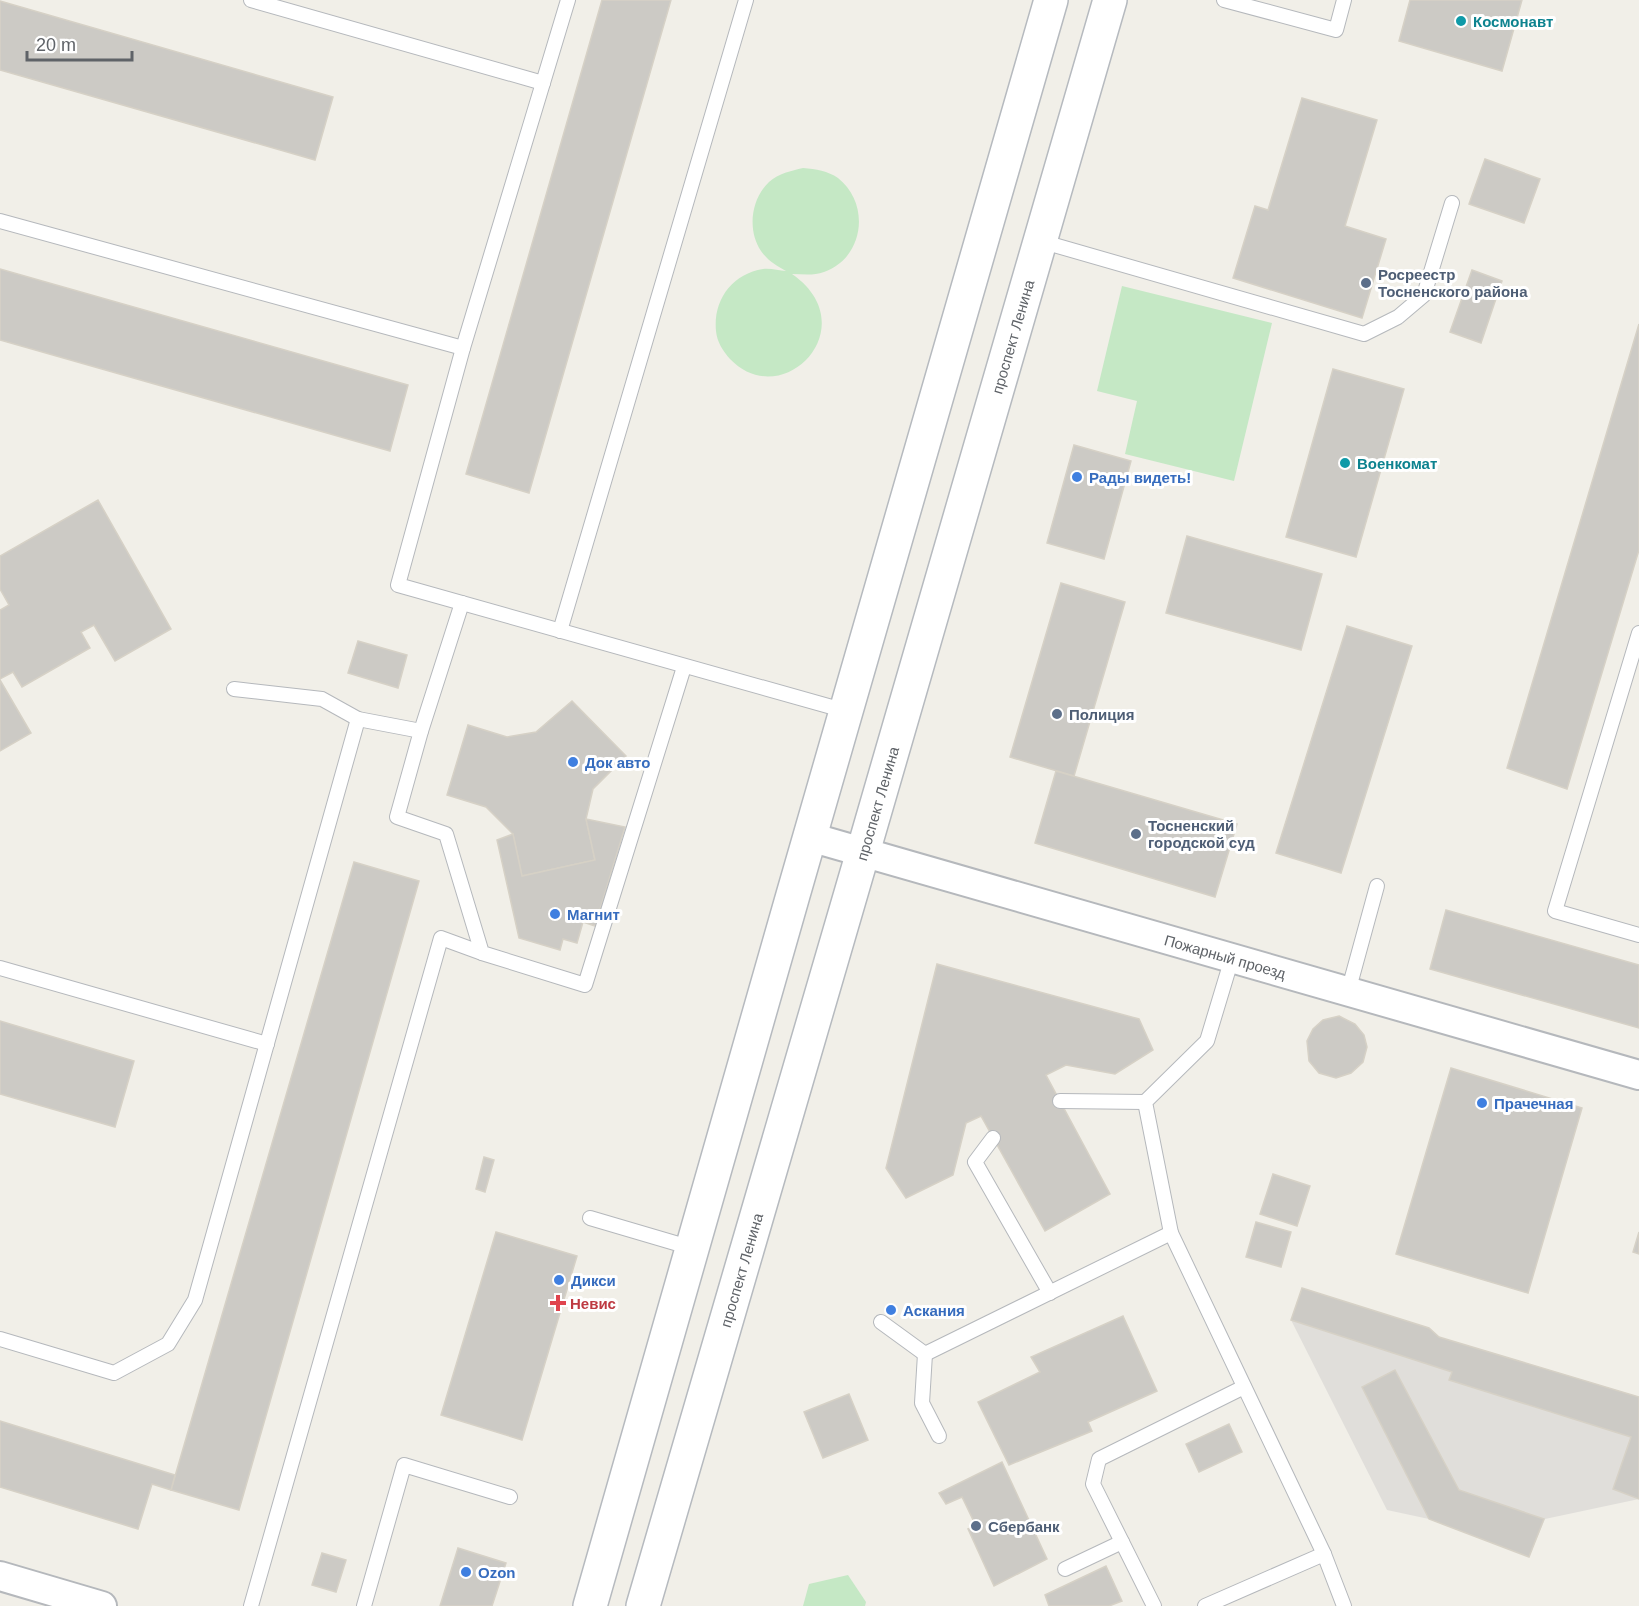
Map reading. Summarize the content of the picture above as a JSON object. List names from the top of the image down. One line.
{"streets":{"main road":["проспект Ленина"],"street":["Пожарный проезд"]},"crossings":[["проспект Ленина","Пожарный проезд"]],"places":{"other":["Космонавт","Росреестр Тосненского района","Военкомат","Рады видеть!","Полиция","Док авто","Тосненский городской суд","Магнит","Прачечная","Дикси","Аскания","Сбербанк","Ozon"],"health":["Невис"]},"scale_bar":"20 m"}
